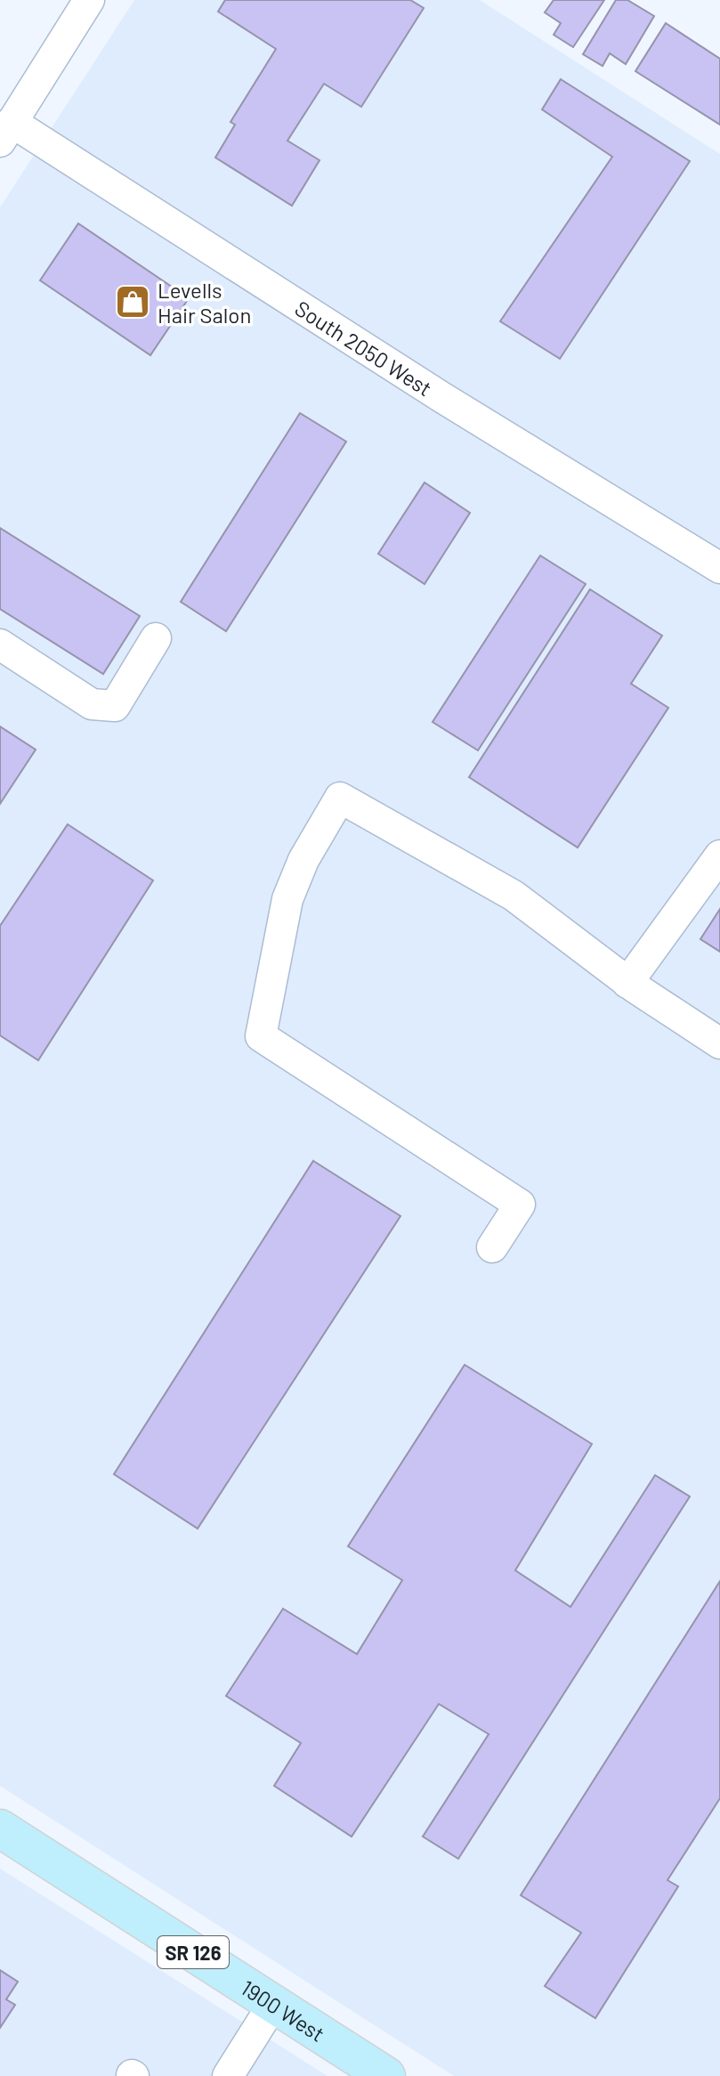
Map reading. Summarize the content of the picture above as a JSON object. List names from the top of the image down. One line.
{"streets":{"main road":["SR 126","1900 West"],"street":["South 2050 West"]},"places":{"shop":["Levells Hair Salon"]}}
